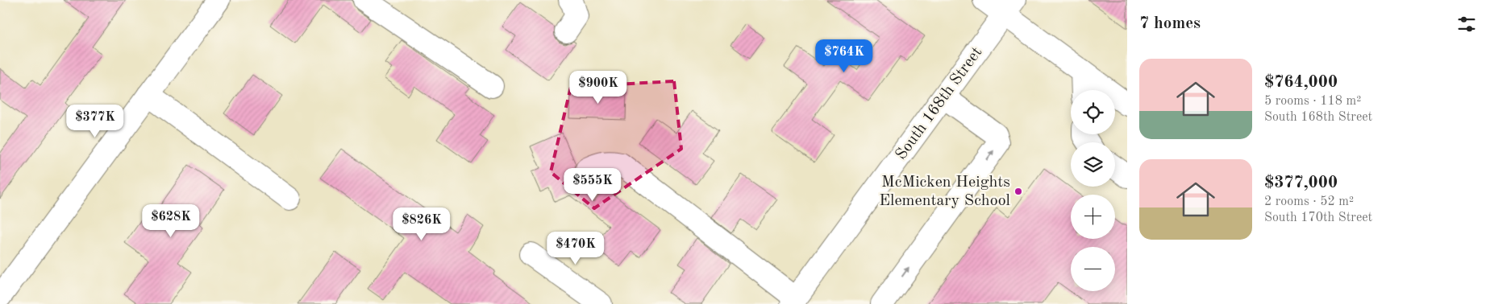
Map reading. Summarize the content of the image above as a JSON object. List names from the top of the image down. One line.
{"streets":{"street":["South 168th Street"]},"places":["McMicken Heights Elementary School"],"page":{"heading":"7 homes","price":["$764K","$900K","$377K","$555K","$628K","$826K","$470K"],"list":[{"name":"$764,000","note":"5 rooms · 118 m² · South 168th Street"},{"name":"$377,000","note":"2 rooms · 52 m² · South 170th Street"}],"map_buttons":["+","−"]}}
